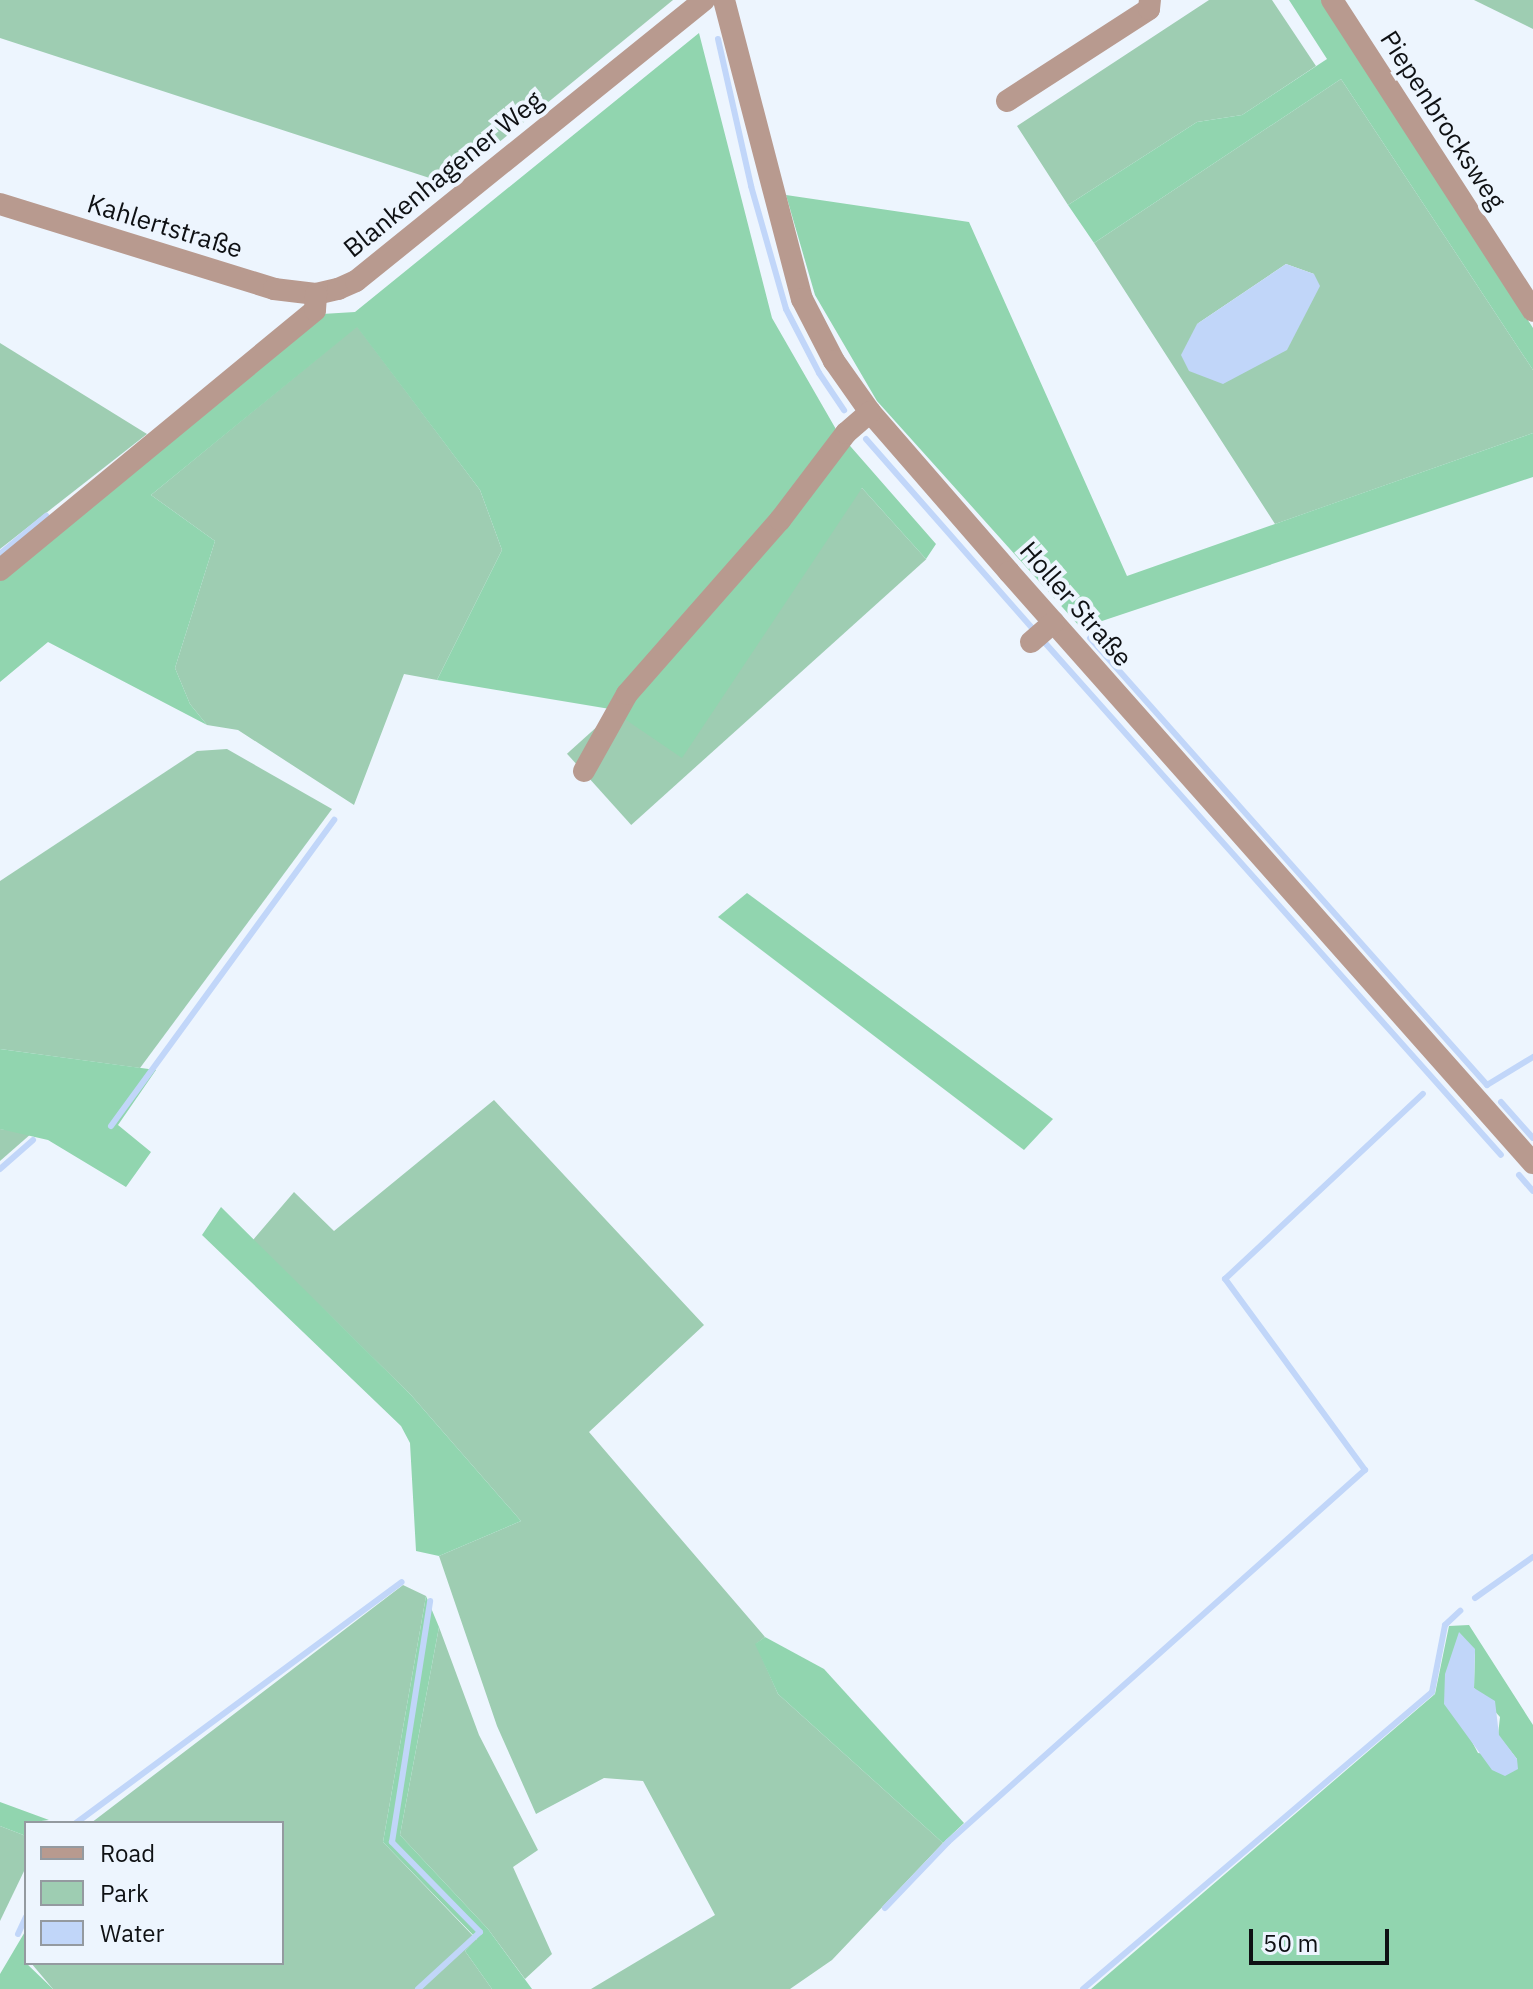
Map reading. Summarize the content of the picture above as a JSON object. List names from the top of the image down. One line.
{"streets":{"street":["Piepenbrocksweg","Blankenhagener Weg","Kahlertstraße","Holler Straße"]},"crossings":[["Blankenhagener Weg","Kahlertstraße"]],"legend":["Road","Park","Water"],"scale_bar":"50 m"}
